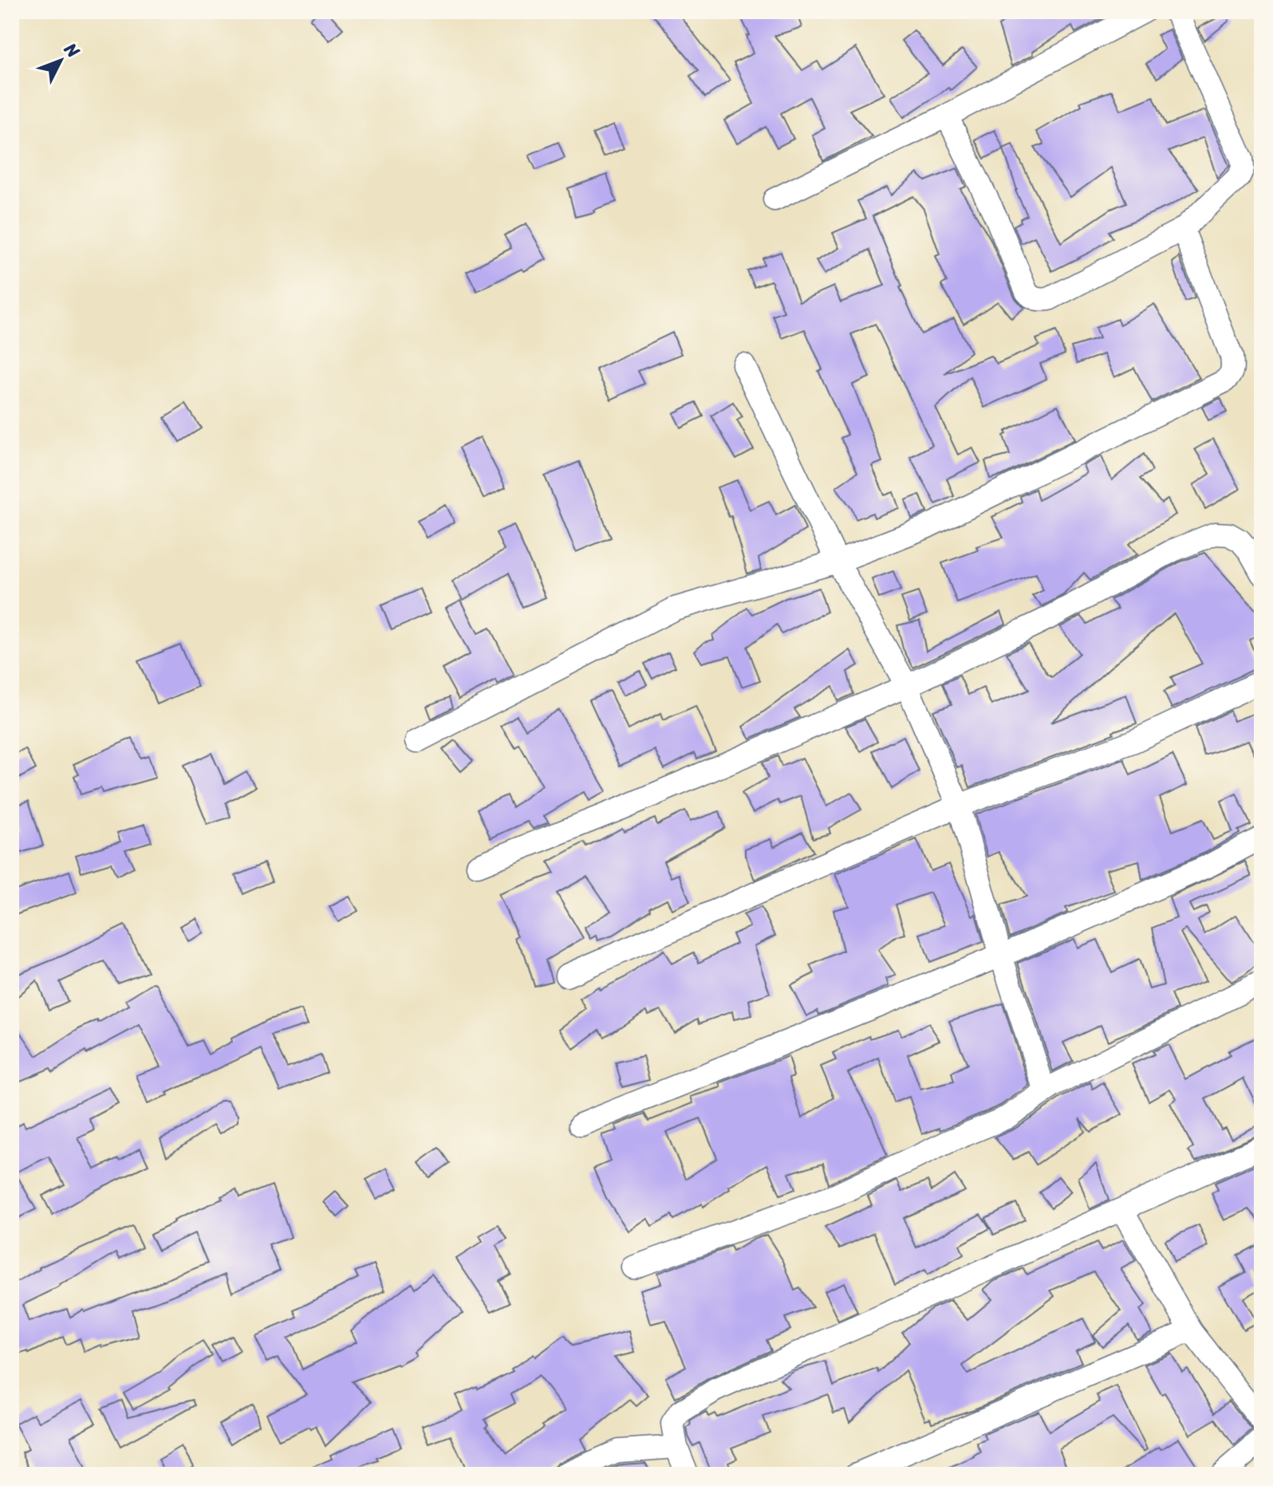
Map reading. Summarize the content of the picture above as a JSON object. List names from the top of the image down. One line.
{"north":"top right"}
